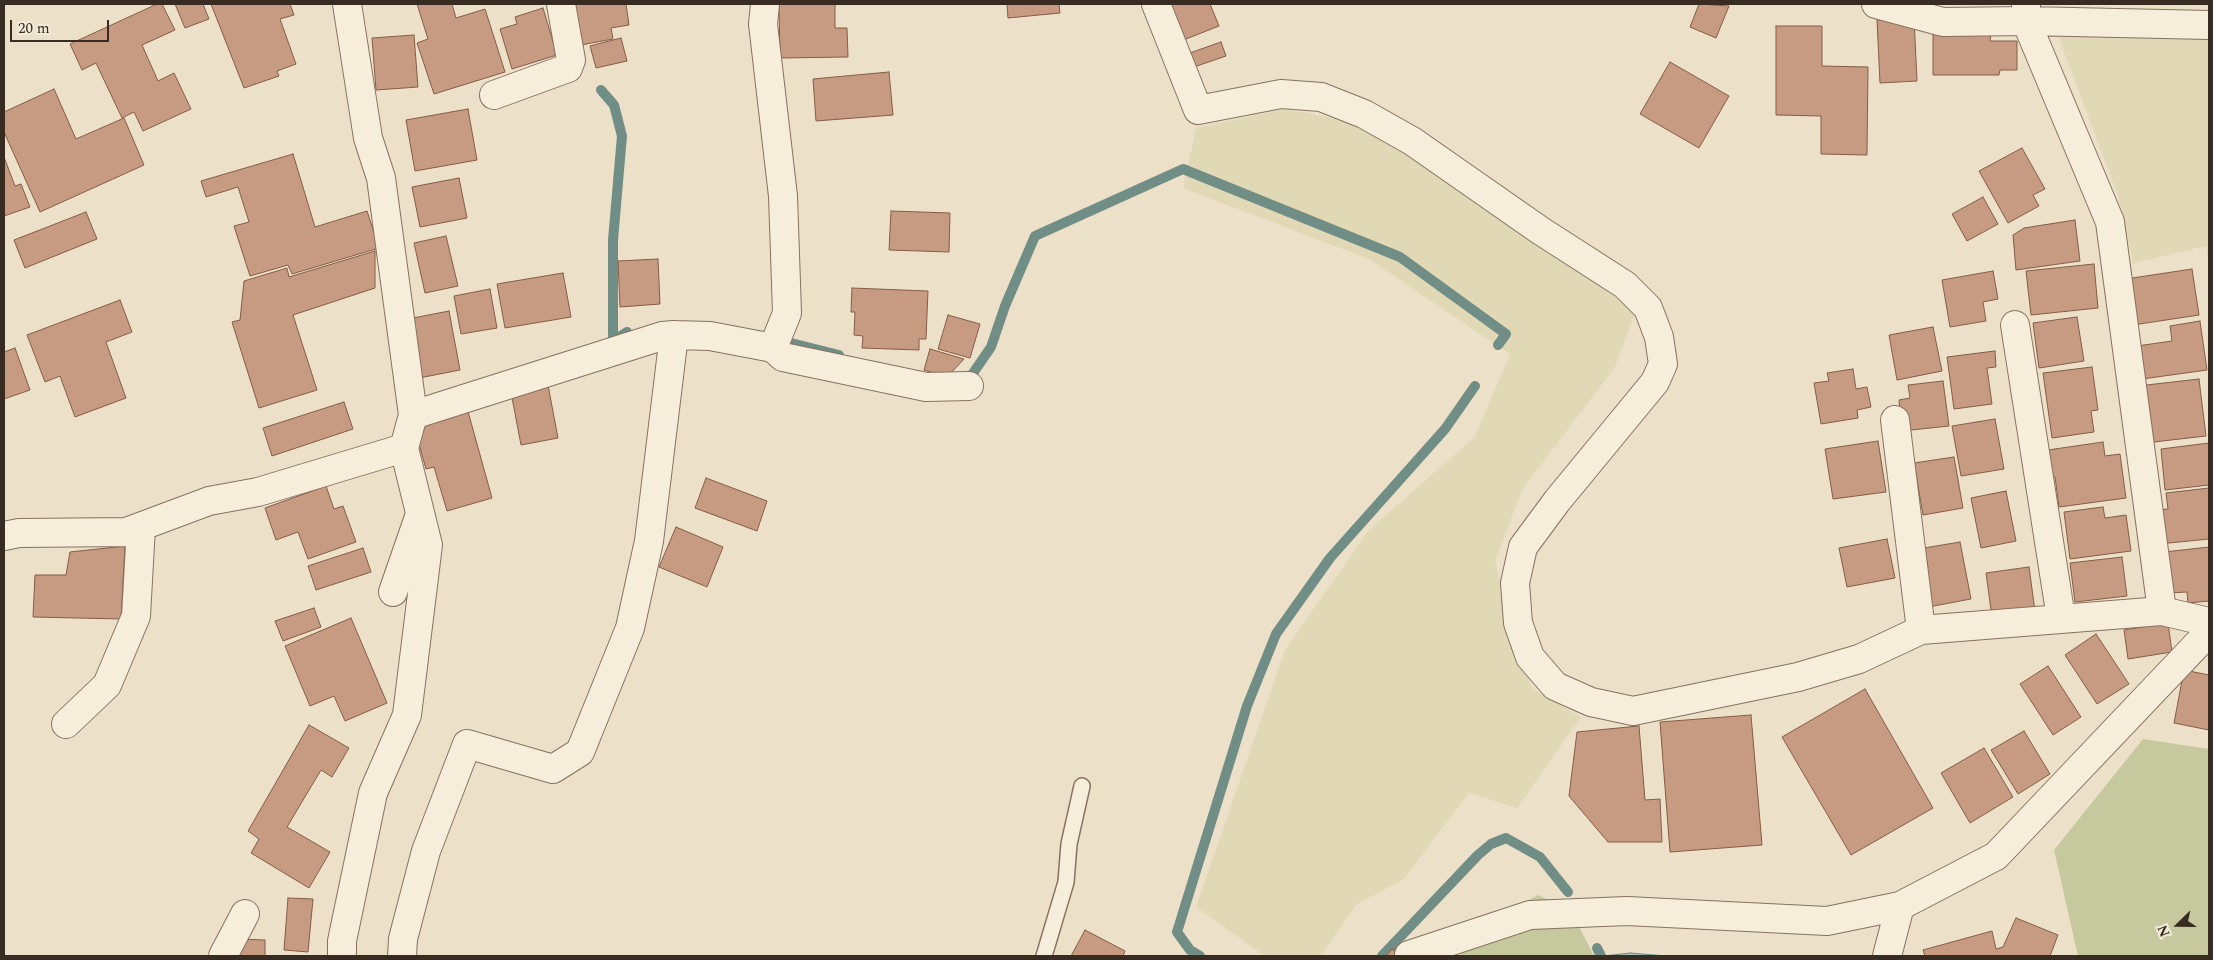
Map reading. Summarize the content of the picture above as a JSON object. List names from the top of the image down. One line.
{"scale_bar":"20 m","north":"left"}
